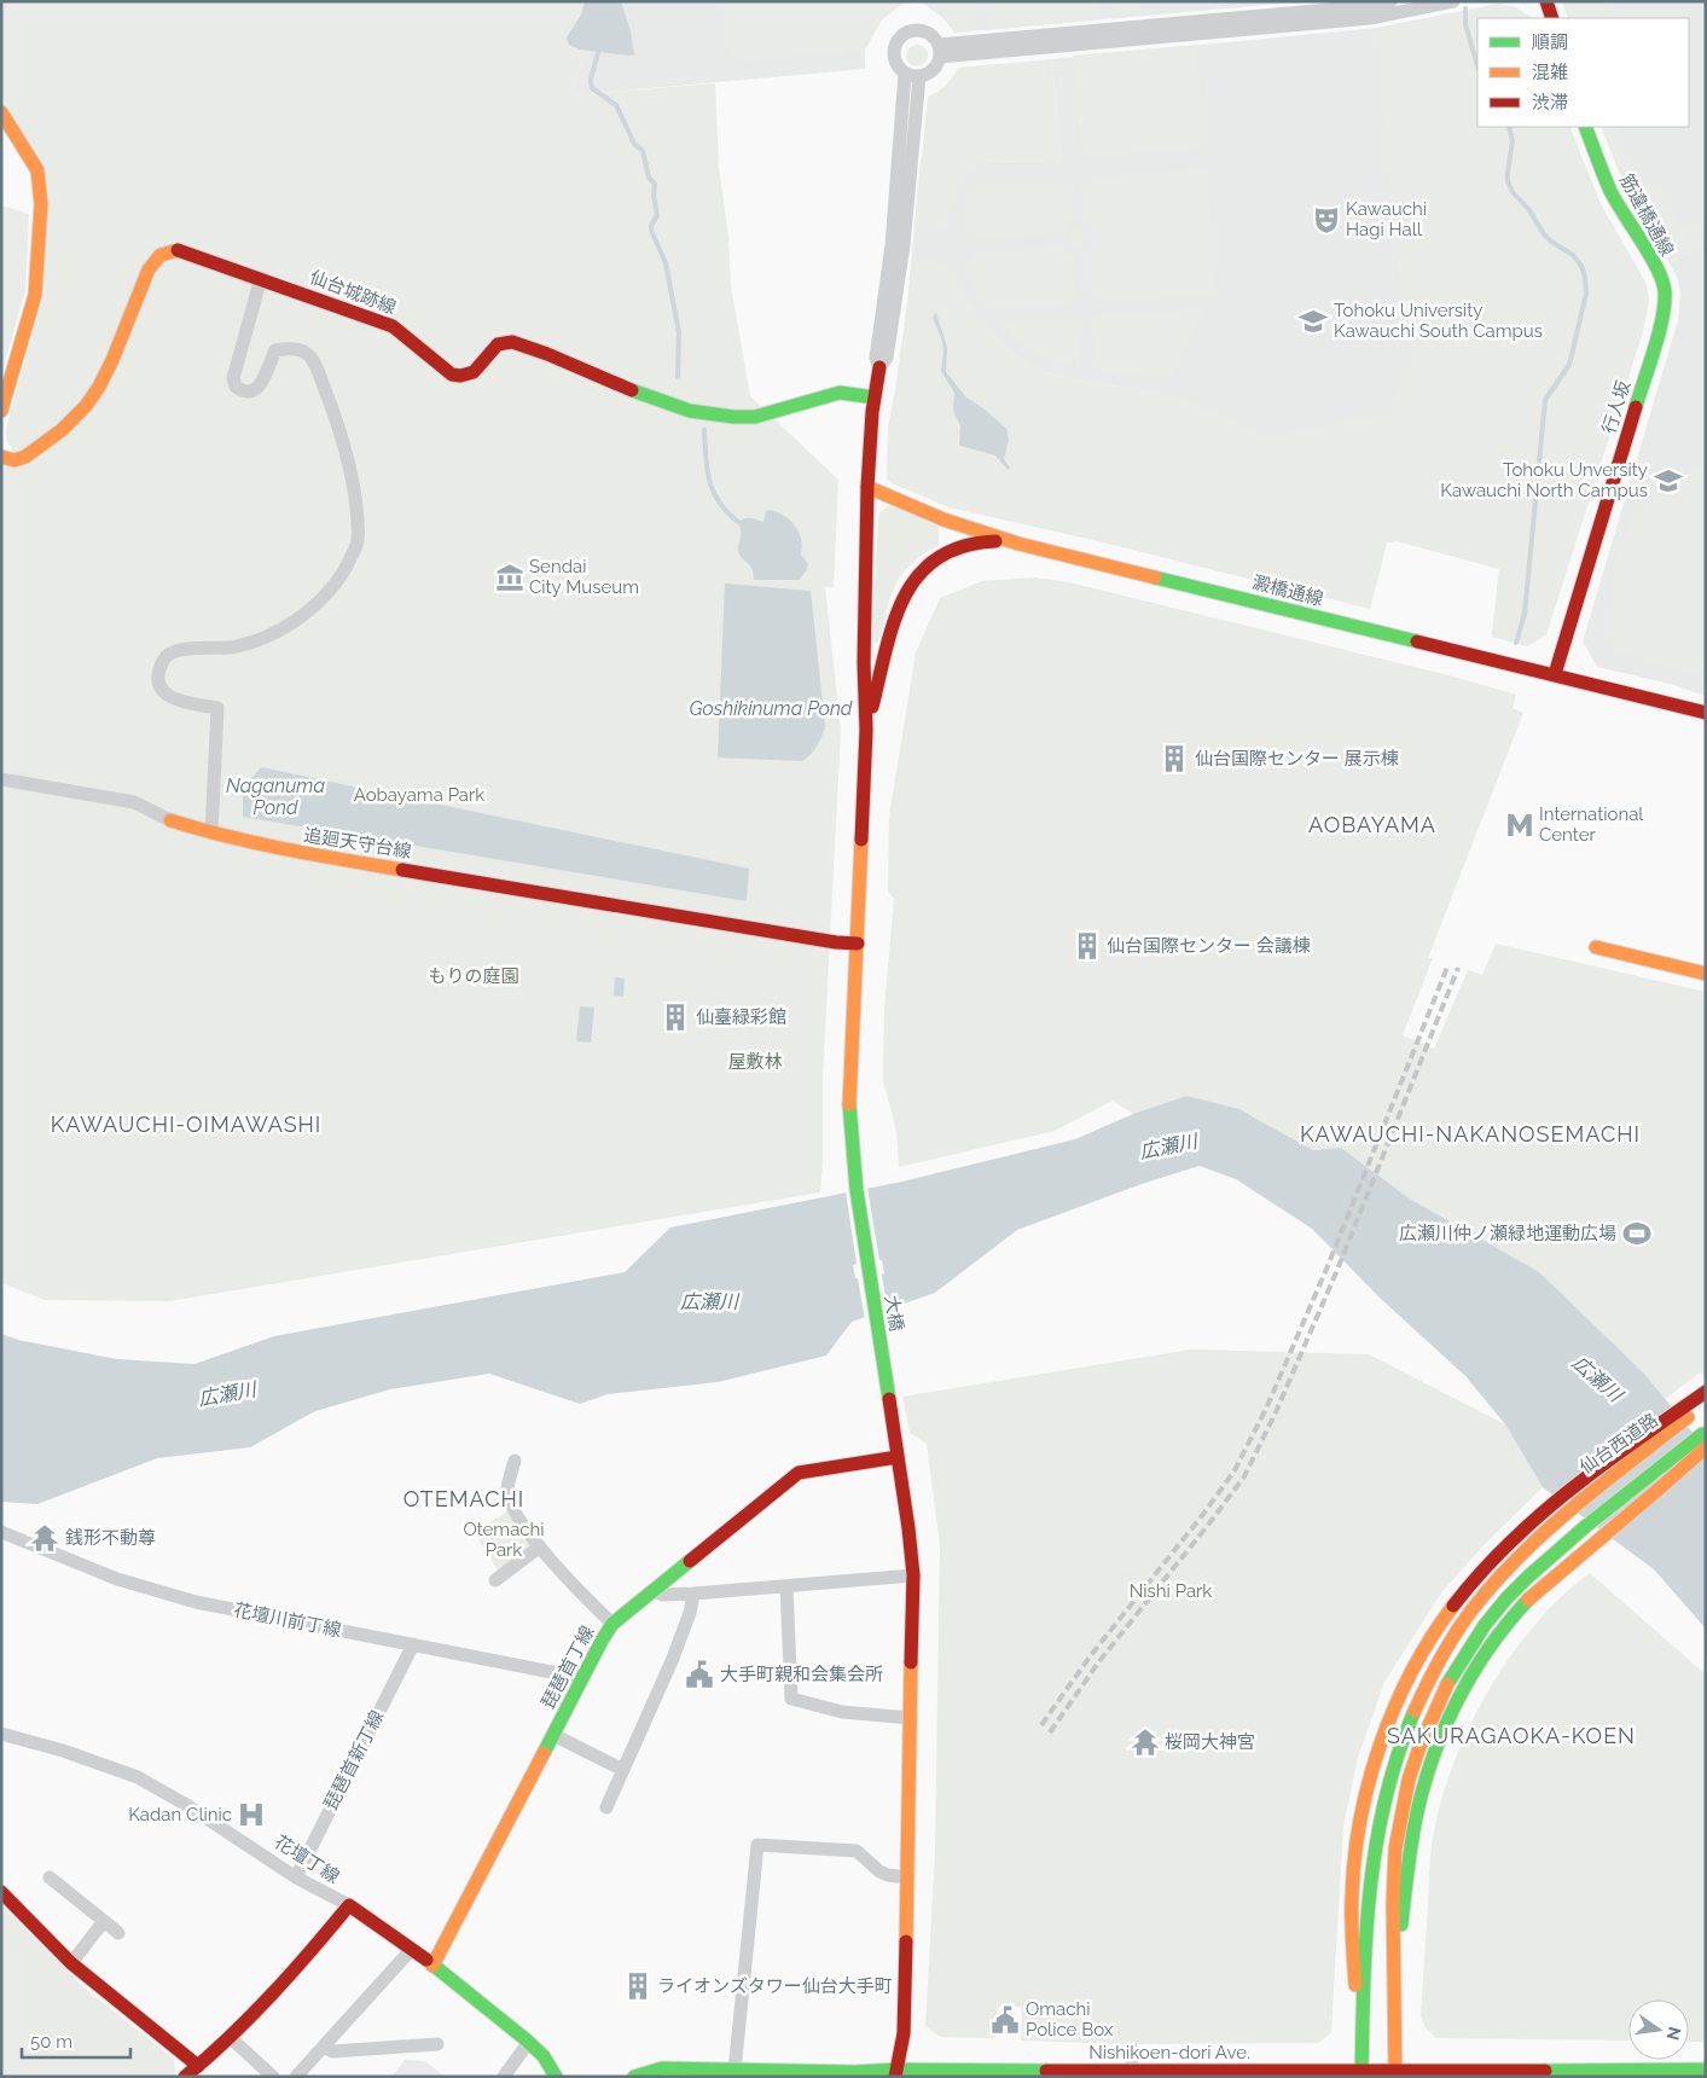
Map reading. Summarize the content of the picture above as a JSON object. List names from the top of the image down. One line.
{"streets":{"main road":["筋違橋通線","仙台城跡線","行人坂","澱橋通線","追廻天守台線","大橋","仙台西道路","琵琶首丁線","花壇丁線","Nishikoen-dori Ave."],"street":["花壇川前丁線","琵琶首新丁線"]},"crossings":[["筋違橋通線","行人坂"],["行人坂","澱橋通線"],["追廻天守台線","大橋"],["大橋","琵琶首丁線"],["大橋","Nishikoen-dori Ave."],["花壇川前丁線","琵琶首丁線"],["花壇川前丁線","琵琶首新丁線"],["琵琶首丁線","花壇丁線"],["琵琶首新丁線","花壇丁線"]],"districts":["AOBAYAMA","KAWAUCHI-OIMAWASHI","KAWAUCHI-NAKANOSEMACHI","OTEMACHI","SAKURAGAOKA-KOEN"],"water":["Goshikinuma Pond","Naganuma Pond","広瀬川"],"parks":["Aobayama Park","もりの庭園","屋敷林","Otemachi Park","Nishi Park"],"places":{"theatre":["Kawauchi Hagi Hall"],"school or university":["Tohoku University Kawauchi South Campus","Tohoku Unversity Kawauchi North Campus"],"museum":["Sendai City Museum"],"building":["仙台国際センター 展示棟","仙台国際センター 会議棟","仙臺緑彩館","ライオンズタワー仙台大手町"],"metro station":["International Center"],"sports":["広瀬川仲ノ瀬緑地運動広場"],"temple":["銭形不動尊","桜岡大神宮"],"public building":["大手町親和会集会所","Omachi Police Box"],"hospital":["Kadan Clinic"]},"legend":["順調","混雑","渋滞"],"scale_bar":"50 m","north":"right"}
